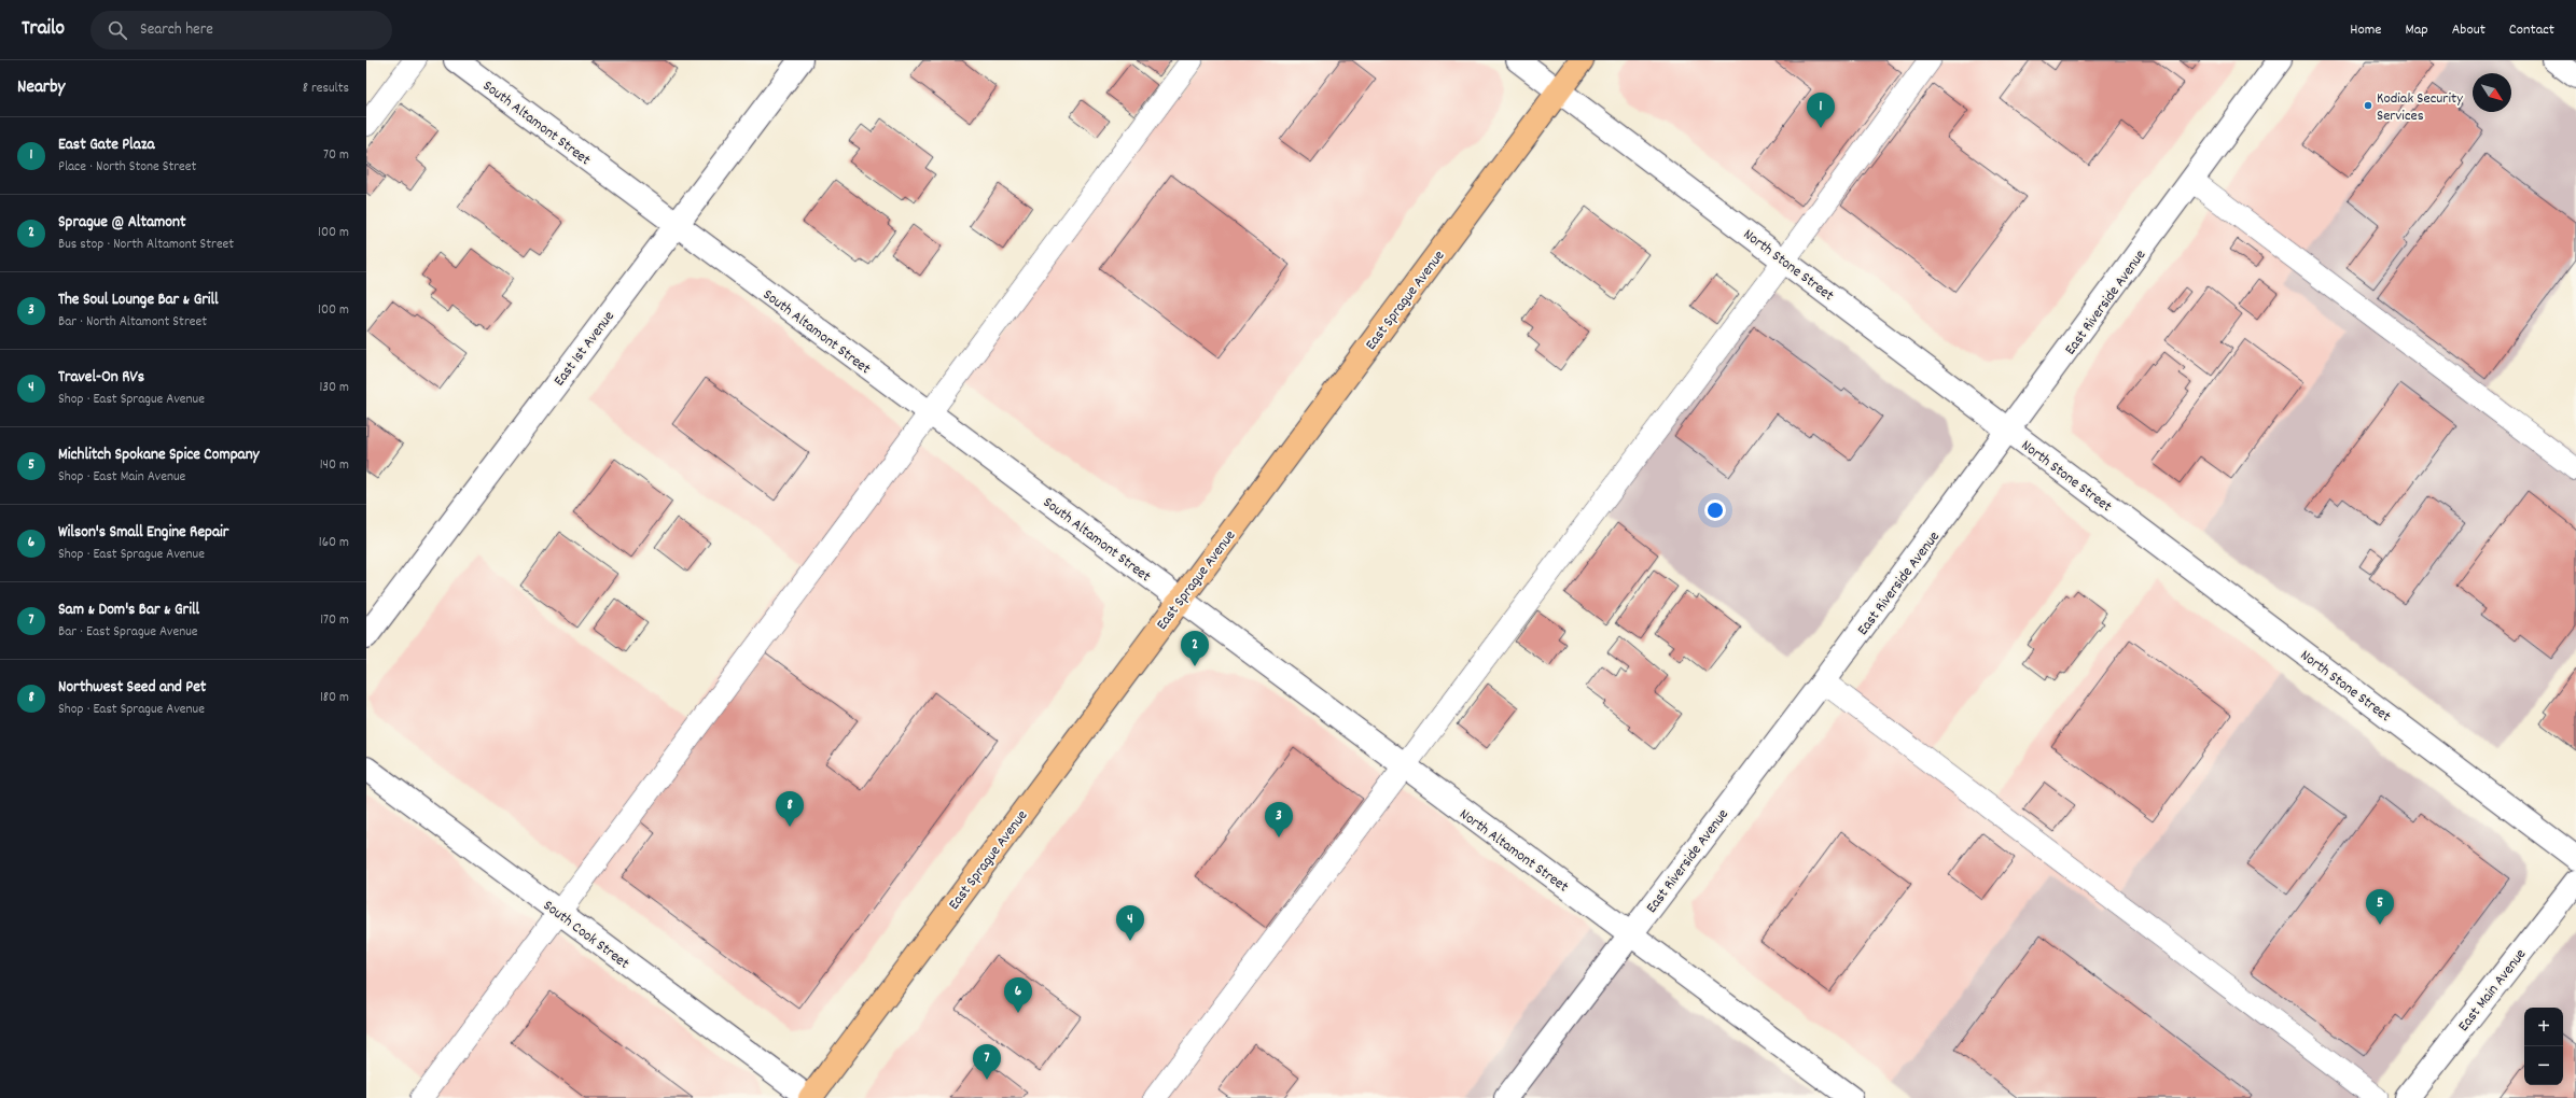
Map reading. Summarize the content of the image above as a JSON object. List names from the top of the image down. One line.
{"streets":{"main road":["East Sprague Avenue"],"street":["South Altamont Street","North Stone Street","East Riverside Avenue","East 1st Avenue","North Altamont Street","South Cook Street","East Main Avenue"]},"crossings":[["South Altamont Street","East Sprague Avenue"],["South Altamont Street","East 1st Avenue"],["South Altamont Street","North Altamont Street"],["North Stone Street","East Sprague Avenue"],["North Stone Street","East Riverside Avenue"],["East Sprague Avenue","North Altamont Street"],["East Sprague Avenue","South Cook Street"],["East Riverside Avenue","North Altamont Street"]],"places":["Kodiak Security Services"],"north":"bottom right","page":{"header":"Trailo","search":"Search here","nav":["Home","Map","About","Contact"],"heading":["Nearby","8 results"],"pins":["1","2","8","3","5","4","6","7"],"list":[{"mark":"1","name":"East Gate Plaza","note":"Place · North Stone Street","value":"70 m"},{"mark":"2","name":"Sprague @ Altamont","note":"Bus stop · North Altamont Street","value":"100 m"},{"mark":"3","name":"The Soul Lounge Bar & Grill","note":"Bar · North Altamont Street","value":"100 m"},{"mark":"4","name":"Travel-On RVs","note":"Shop · East Sprague Avenue","value":"130 m"},{"mark":"5","name":"Michlitch Spokane Spice Company","note":"Shop · East Main Avenue","value":"140 m"},{"mark":"6","name":"Wilson's Small Engine Repair","note":"Shop · East Sprague Avenue","value":"160 m"},{"mark":"7","name":"Sam & Dom's Bar & Grill","note":"Bar · East Sprague Avenue","value":"170 m"},{"mark":"8","name":"Northwest Seed and Pet","note":"Shop · East Sprague Avenue","value":"180 m"}],"map_buttons":["+","−"]}}
